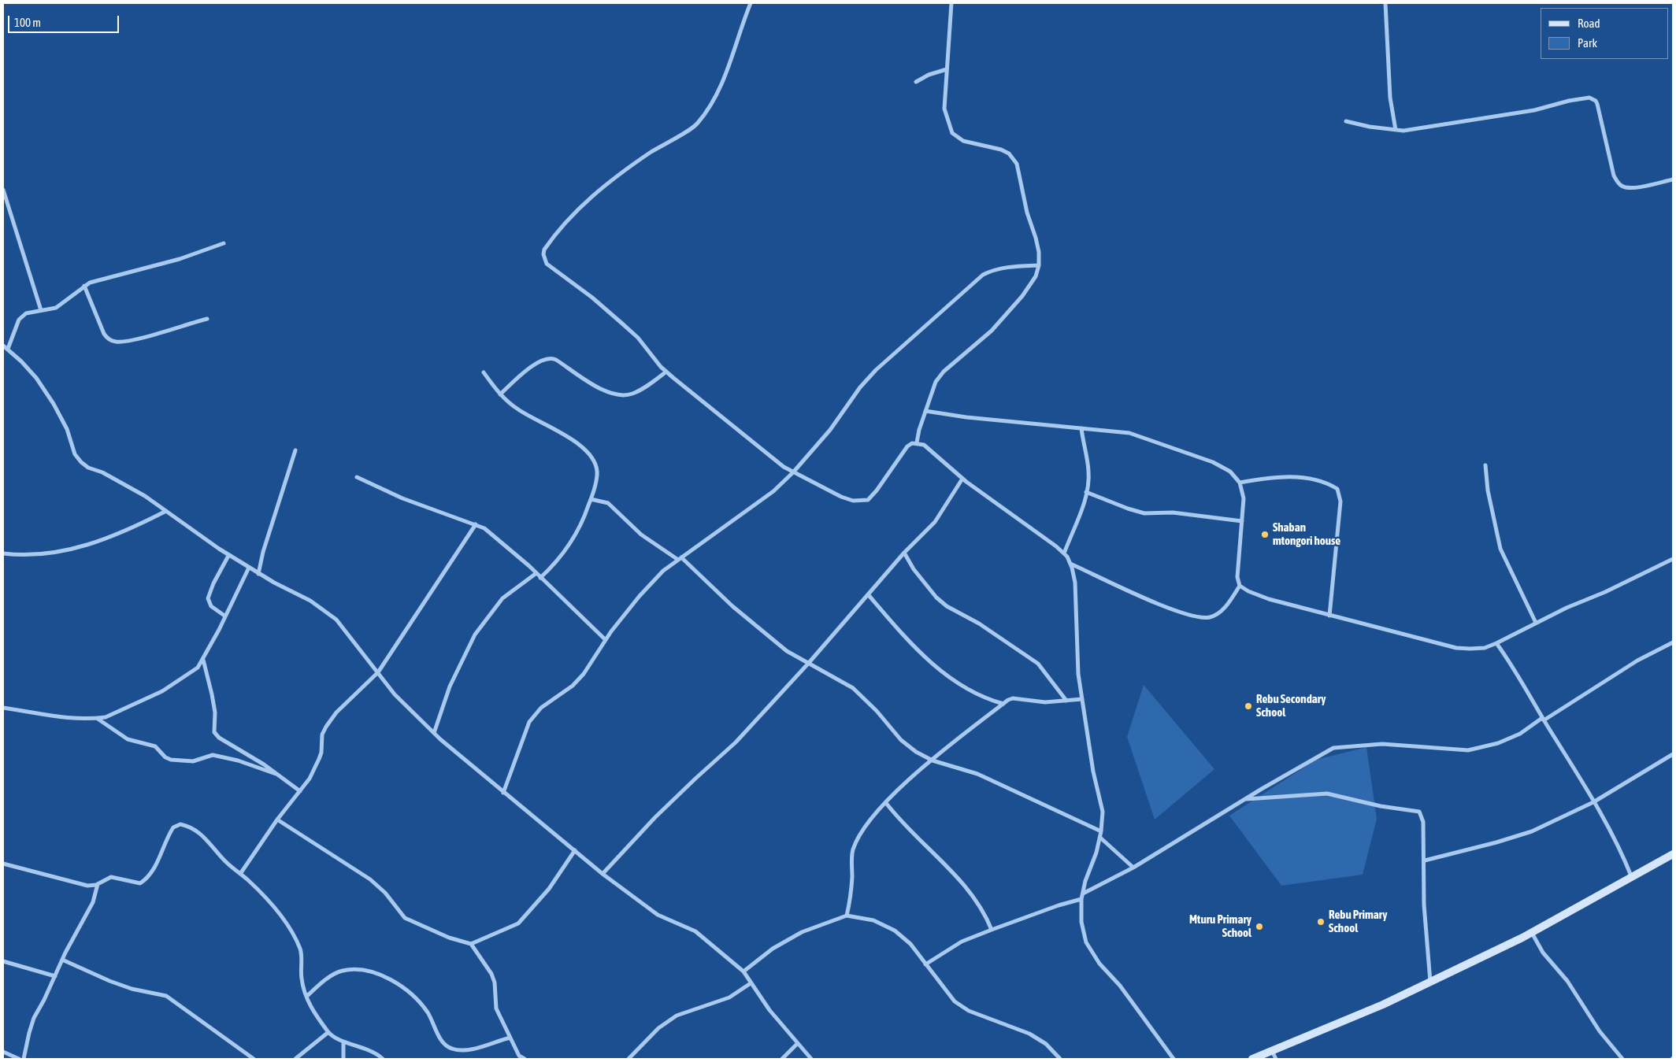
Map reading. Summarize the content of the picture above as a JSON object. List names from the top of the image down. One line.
{"places":["Shaban mtongori house","Rebu Secondary School","Rebu Primary School","Mturu Primary School"],"legend":["Road","Park"],"scale_bar":"100 m"}
